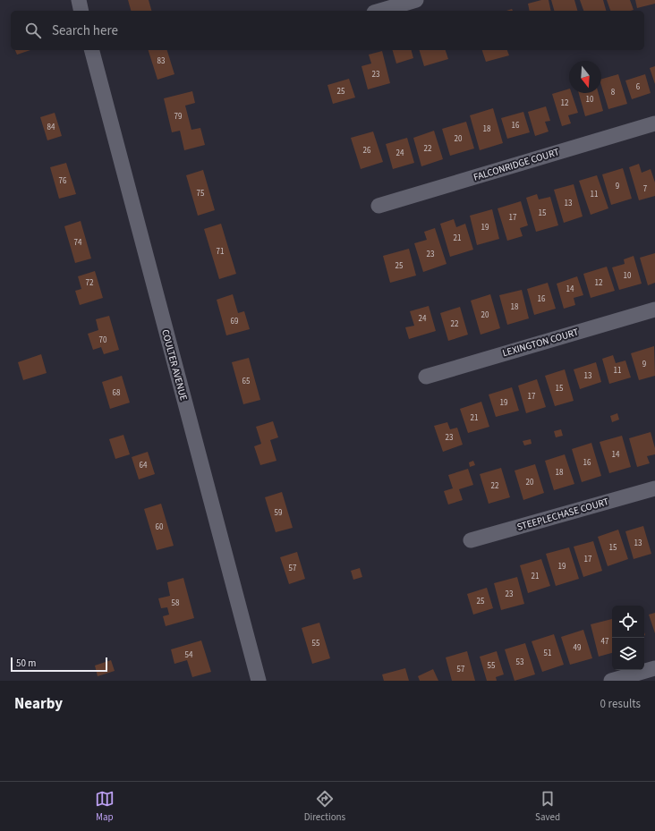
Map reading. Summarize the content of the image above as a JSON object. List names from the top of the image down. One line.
{"streets":{"street":["FALCONRIDGE COURT","LEXINGTON COURT","COULTER AVENUE","STEEPLECHASE COURT"]},"house_numbers":["83","23","6","25","8","10","12","79","16","84","18","20","22","26","24","76","9","7","75","11","13","15","17","19","21","74","71","23","25","10","72","12","14","16","18","20","24","69","22","70","9","11","13","65","15","68","17","19","21","23","14","16","64","18","20","22","59","60","13","15","17","19","57","21","23","25","58","47","55","49","51","54","53","55","57"],"scale_bar":"50 m","north":"bottom","page":{"search":"Search here","scale":"50 m","heading":["Nearby","0 results"],"nav":["Map","Directions","Saved"]}}
